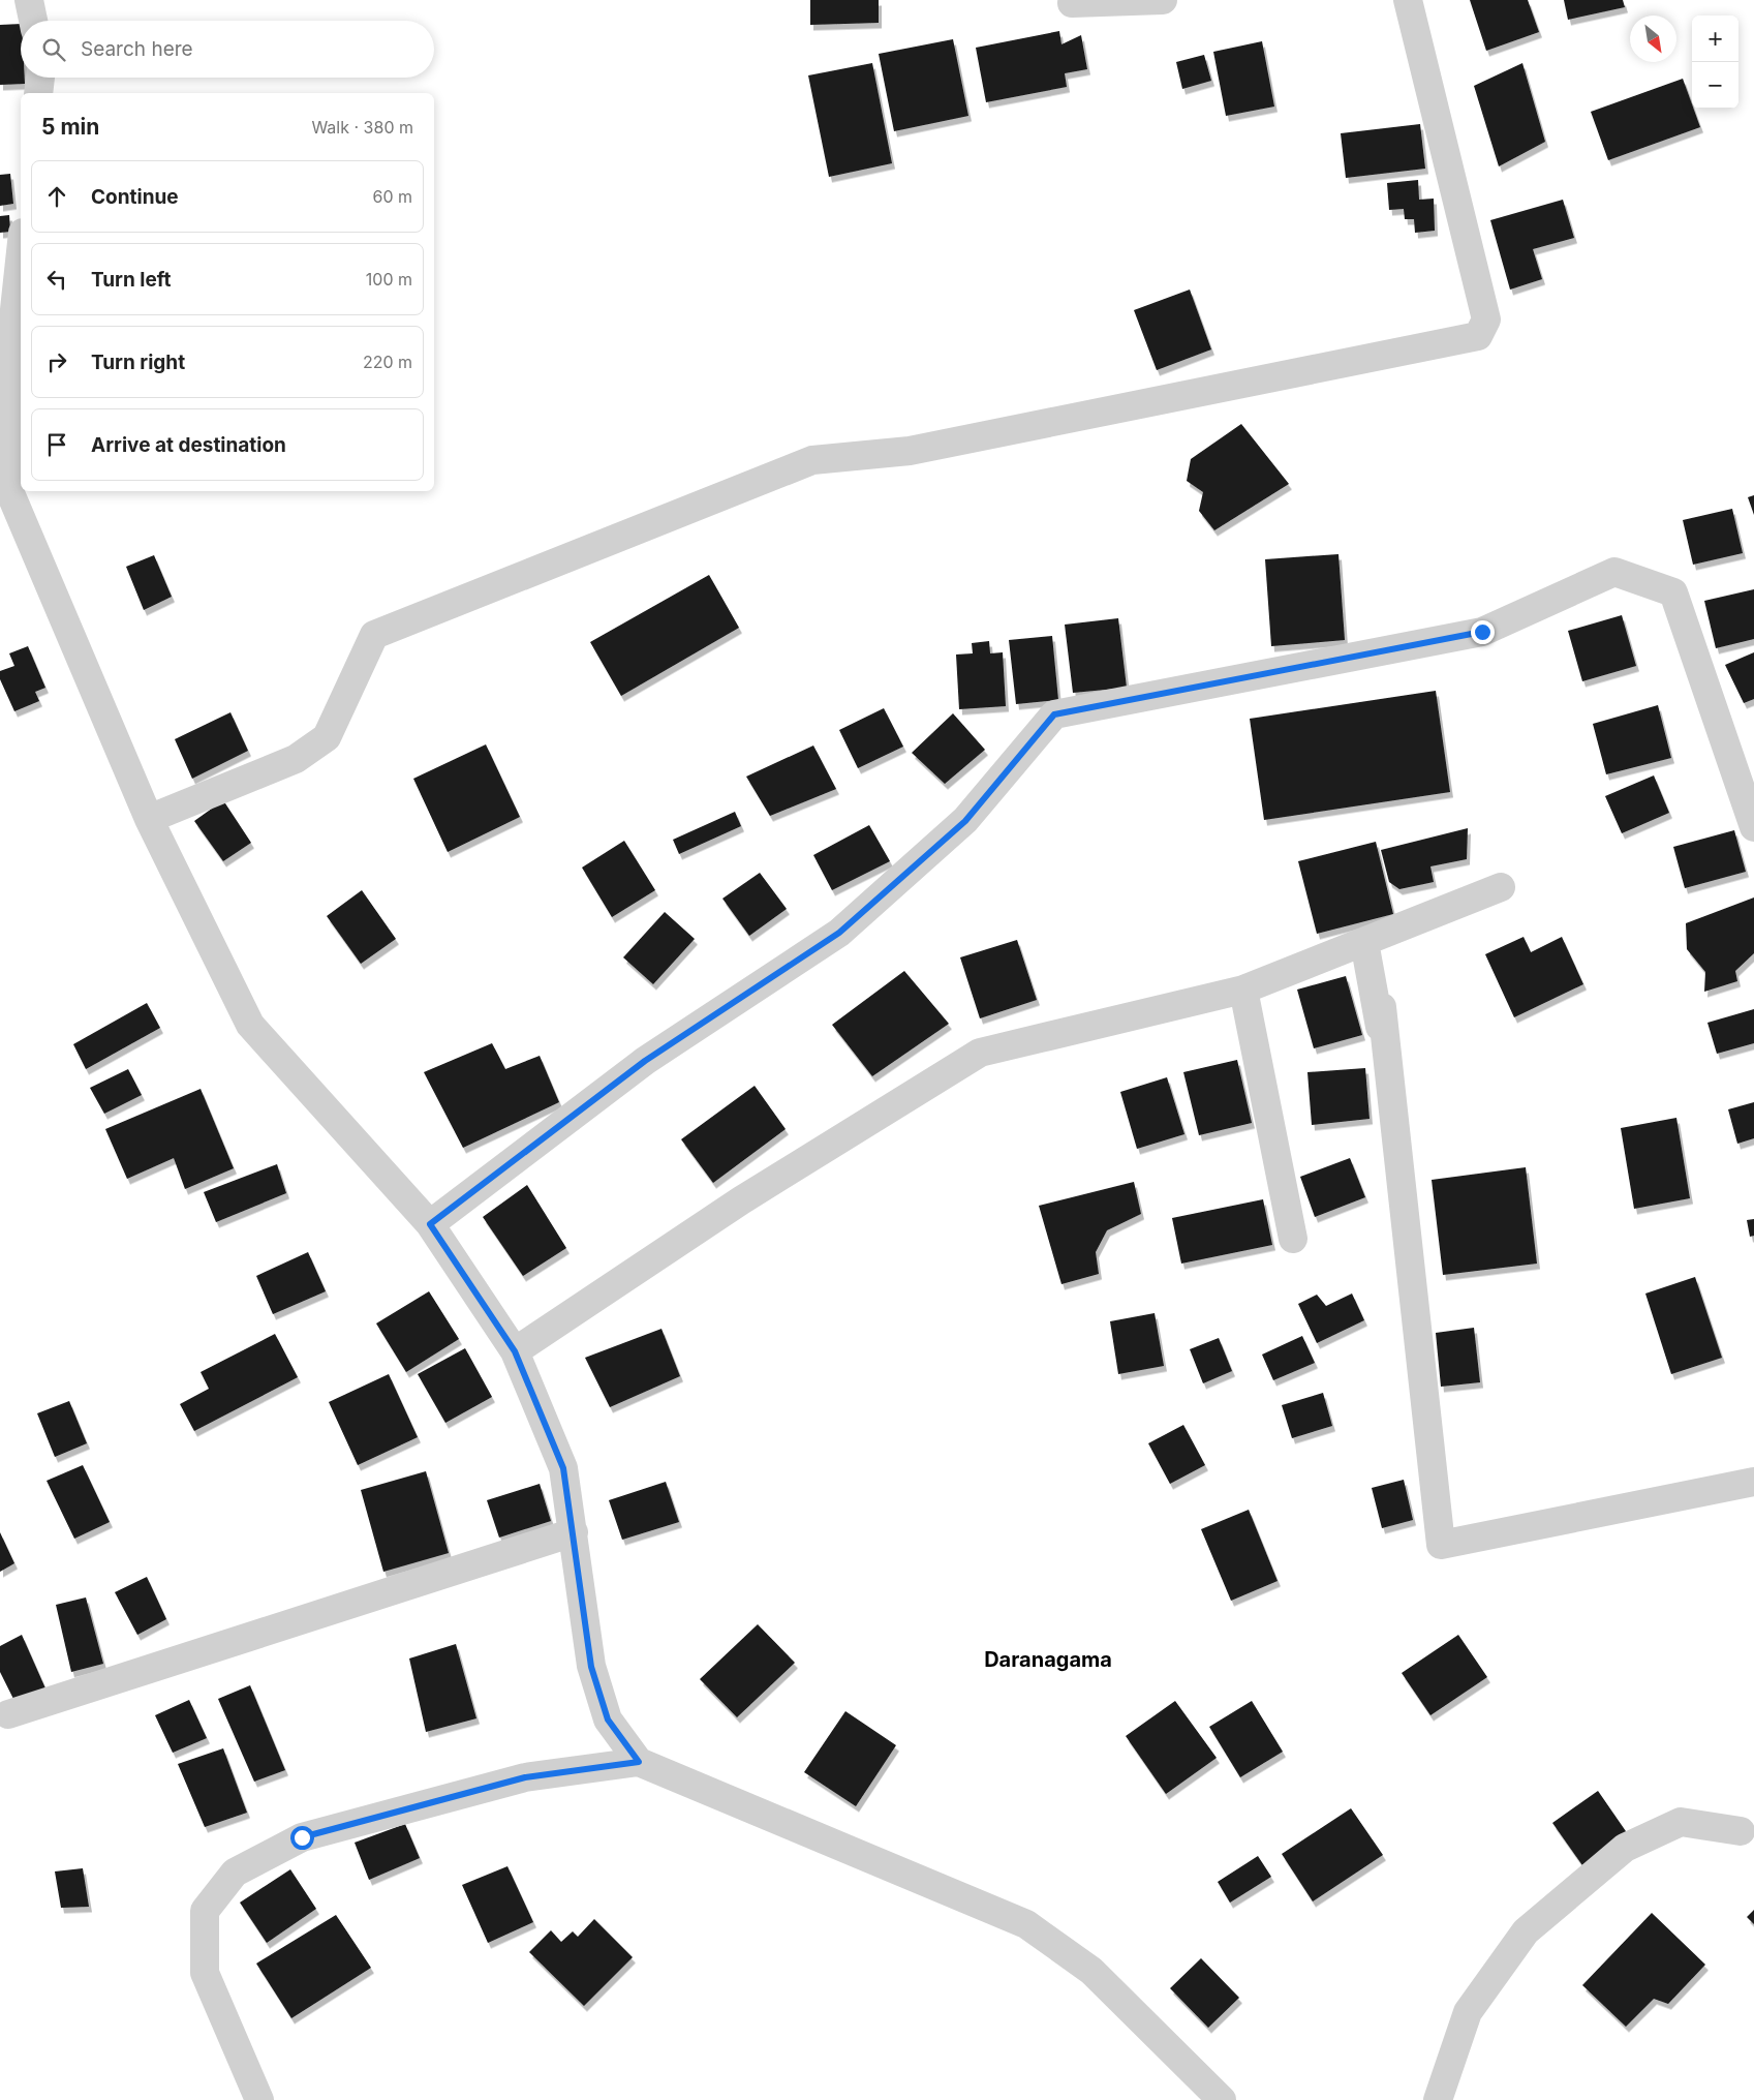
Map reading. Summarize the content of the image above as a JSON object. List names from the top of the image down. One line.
{"districts":["Daranagama"],"north":"bottom right","page":{"map_buttons":["+","−"],"search":"Search here","heading":["5 min","Walk · 380 m"],"list":[["Continue","60 m"],["Turn left","100 m"],["Turn right","220 m"],"Arrive at destination"]}}
